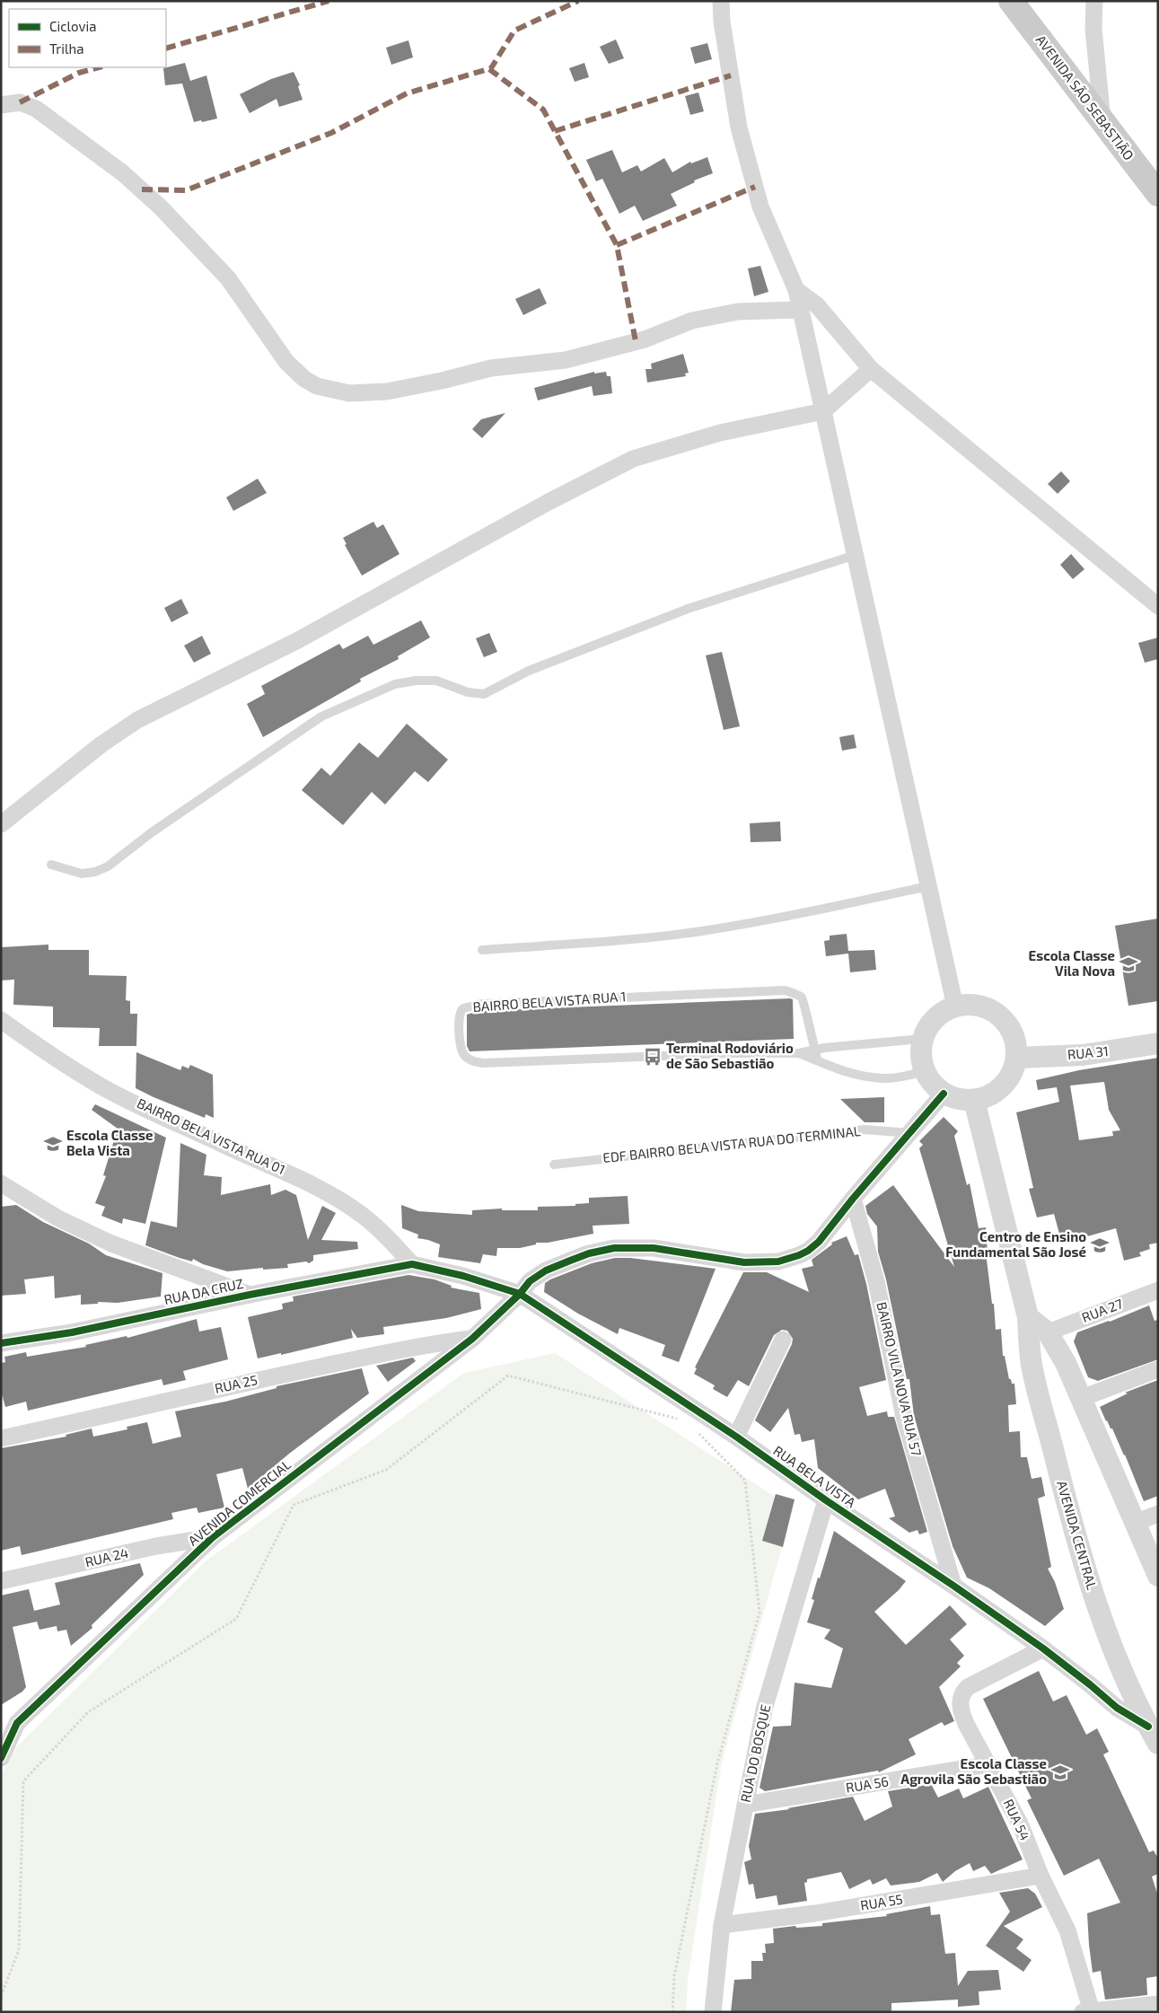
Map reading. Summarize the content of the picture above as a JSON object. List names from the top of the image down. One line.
{"streets":{"main road":["AVENIDA SÃO SEBASTIÃO"],"street":["RUA 31","BAIRRO BELA VISTA RUA 01","RUA DA CRUZ","RUA 27","BAIRRO VILA NOVA RUA 57","RUA 25","RUA BELA VISTA","AVENIDA COMERCIAL","AVENIDA CENTRAL","RUA 24","RUA DO BOSQUE","RUA 56","RUA 54","RUA 55"],"lane":["BAIRRO BELA VISTA RUA 1","EDF BAIRRO BELA VISTA RUA DO TERMINAL"]},"crossings":[["RUA 31","AVENIDA COMERCIAL"],["RUA 31","AVENIDA CENTRAL"],["BAIRRO BELA VISTA RUA 01","RUA DA CRUZ"],["BAIRRO BELA VISTA RUA 01","RUA BELA VISTA"],["EDF BAIRRO BELA VISTA RUA DO TERMINAL","AVENIDA COMERCIAL"],["RUA DA CRUZ","RUA BELA VISTA"],["BAIRRO VILA NOVA RUA 57","RUA BELA VISTA"],["BAIRRO VILA NOVA RUA 57","AVENIDA COMERCIAL"],["RUA 25","AVENIDA COMERCIAL"],["RUA BELA VISTA","AVENIDA COMERCIAL"],["RUA BELA VISTA","RUA DO BOSQUE"],["RUA BELA VISTA","RUA 54"],["AVENIDA COMERCIAL","AVENIDA CENTRAL"],["AVENIDA COMERCIAL","RUA 24"],["RUA DO BOSQUE","RUA 56"],["RUA DO BOSQUE","RUA 55"],["RUA 56","RUA 54"],["RUA 54","RUA 55"]],"places":{"school or university":["Escola Classe Vila Nova","Escola Classe Bela Vista","Centro de Ensino Fundamental São José","Escola Classe Agrovila São Sebastião"],"bus stop":["Terminal Rodoviário de São Sebastião"]},"legend":["Ciclovia","Trilha"]}
